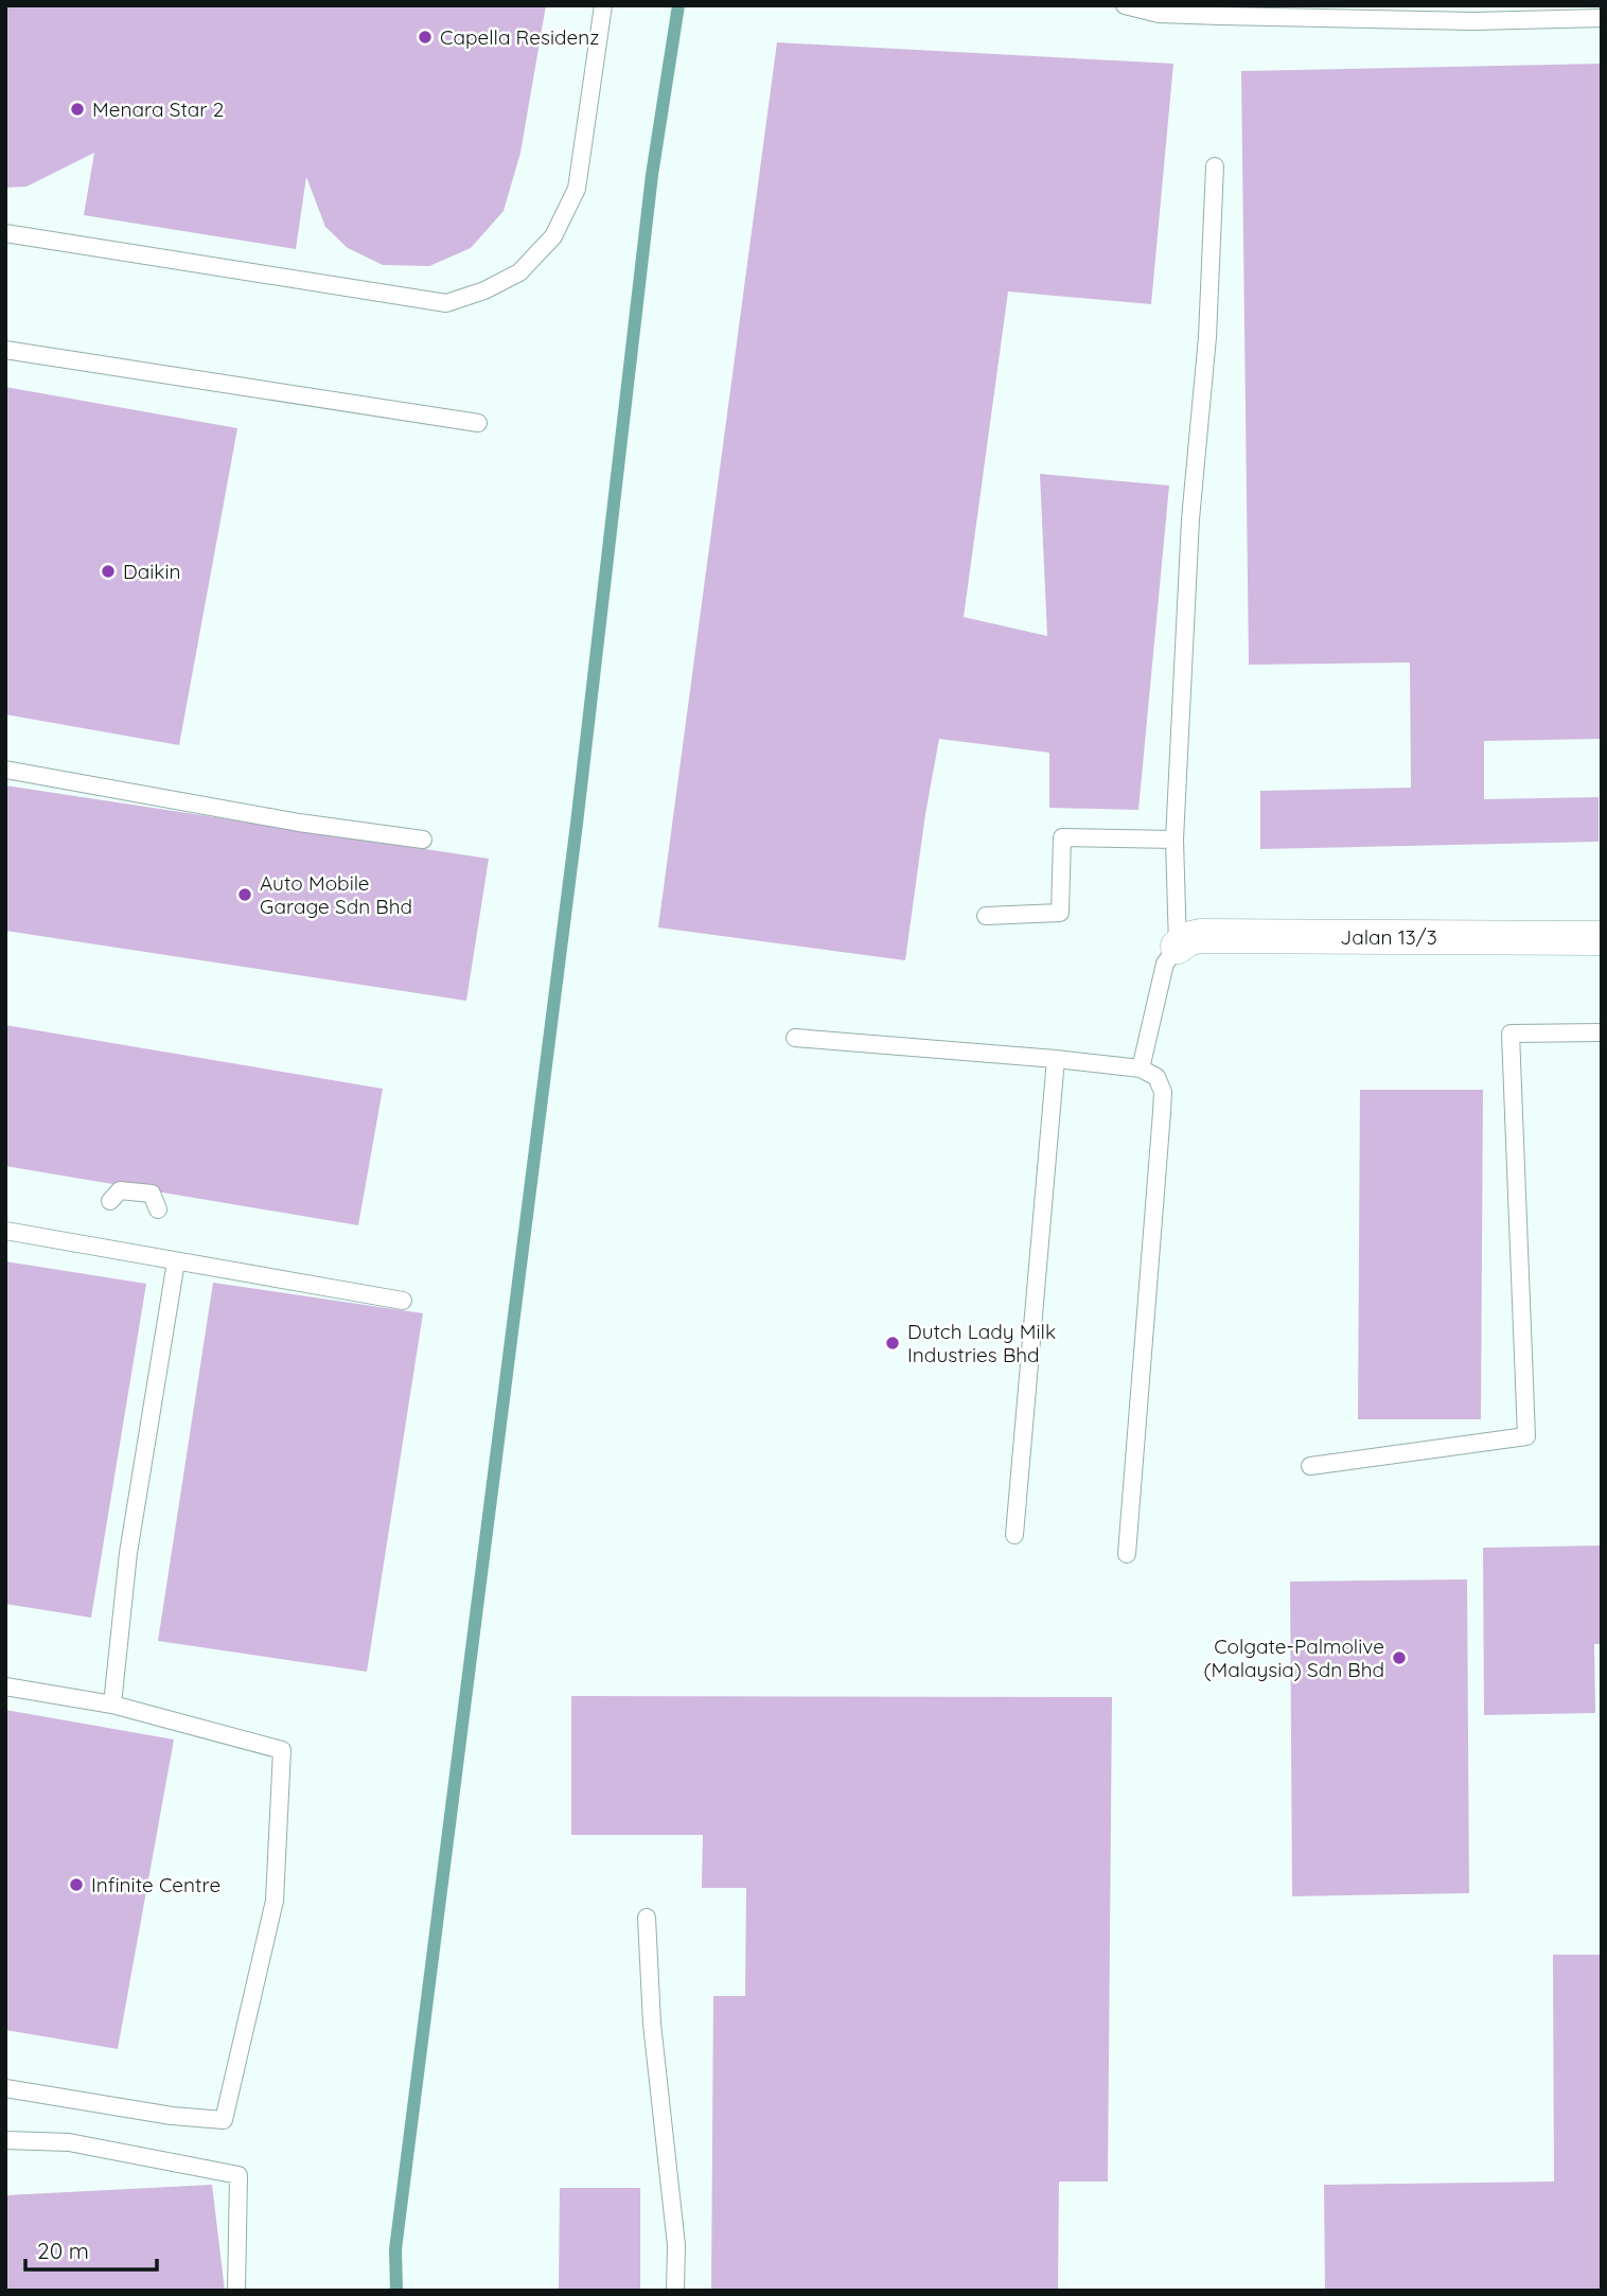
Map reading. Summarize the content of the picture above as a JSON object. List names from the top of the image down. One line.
{"streets":{"street":["Jalan 13/3"]},"places":["Capella Residenz","Menara Star 2","Daikin","Auto Mobile Garage Sdn Bhd","Dutch Lady Milk Industries Bhd","Colgate-Palmolive (Malaysia) Sdn Bhd","Infinite Centre"],"scale_bar":"20 m"}
